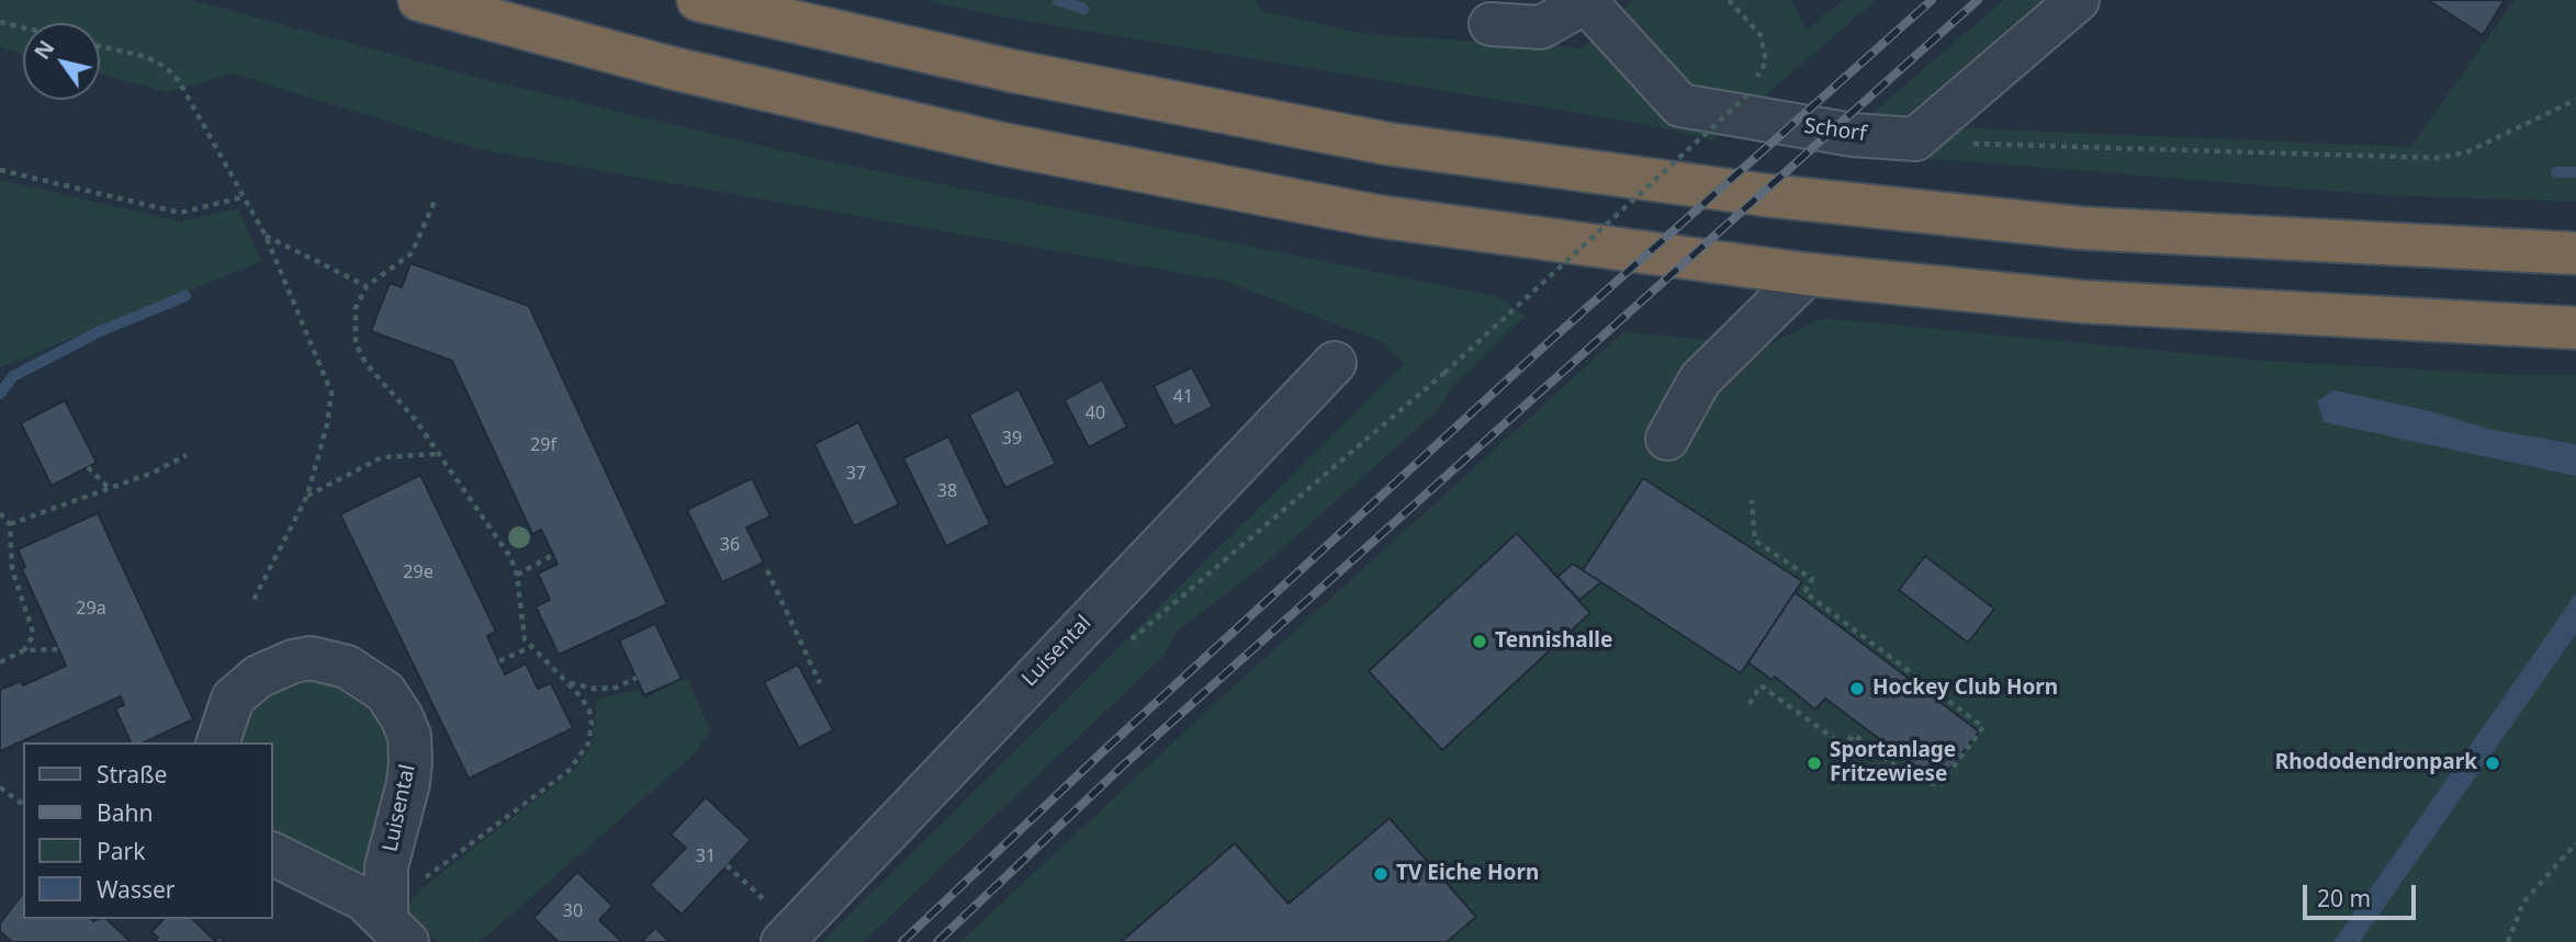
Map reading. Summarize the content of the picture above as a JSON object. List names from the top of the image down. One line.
{"streets":{"street":["Schorf","Luisental"]},"places":["Tennishalle","Hockey Club Horn","Sportanlage Fritzewiese","Rhododendronpark","TV Eiche Horn"],"house_numbers":["41","40","39","29f","37","38","36","29e","29a","31","30"],"legend":["Straße","Bahn","Park","Wasser"],"scale_bar":"20 m","north":"top left"}
